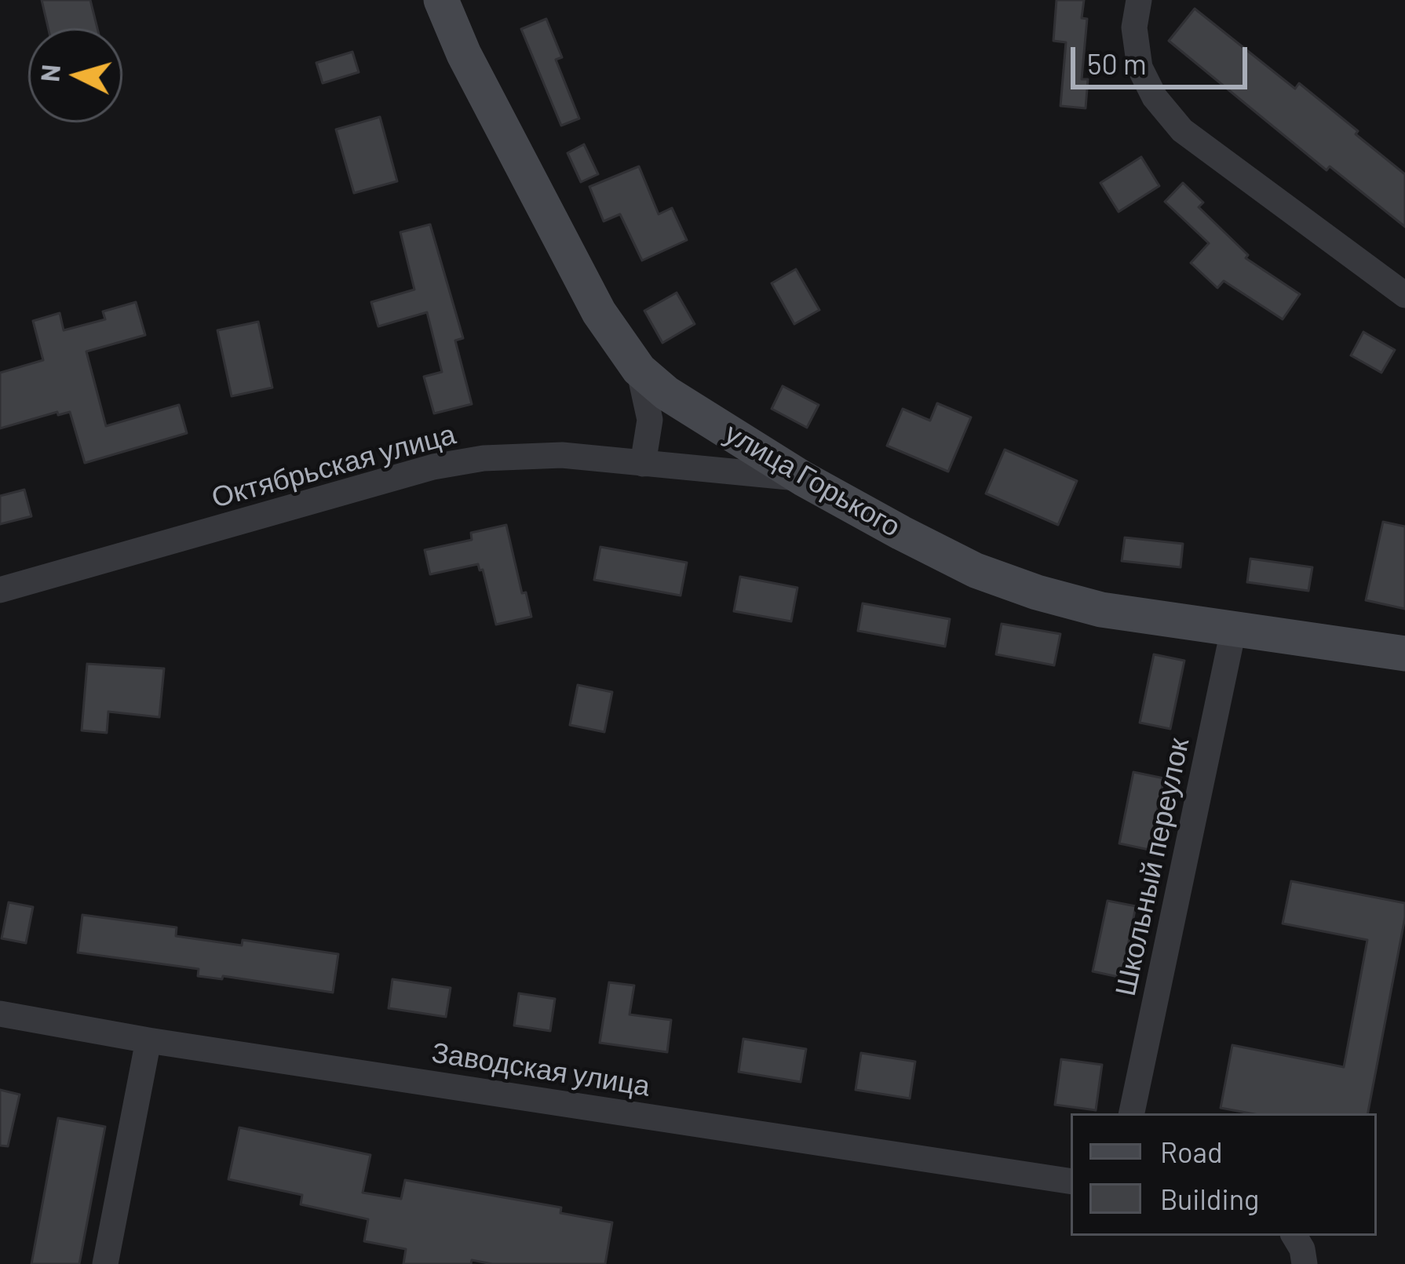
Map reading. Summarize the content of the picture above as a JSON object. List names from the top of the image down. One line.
{"streets":{"main road":["улица Горького"],"street":["Октябрьская улица","Школьный переулок","Заводская улица"]},"crossings":[["Октябрьская улица","улица Горького"],["улица Горького","Школьный переулок"]],"legend":["Road","Building"],"scale_bar":"50 m","north":"left"}
